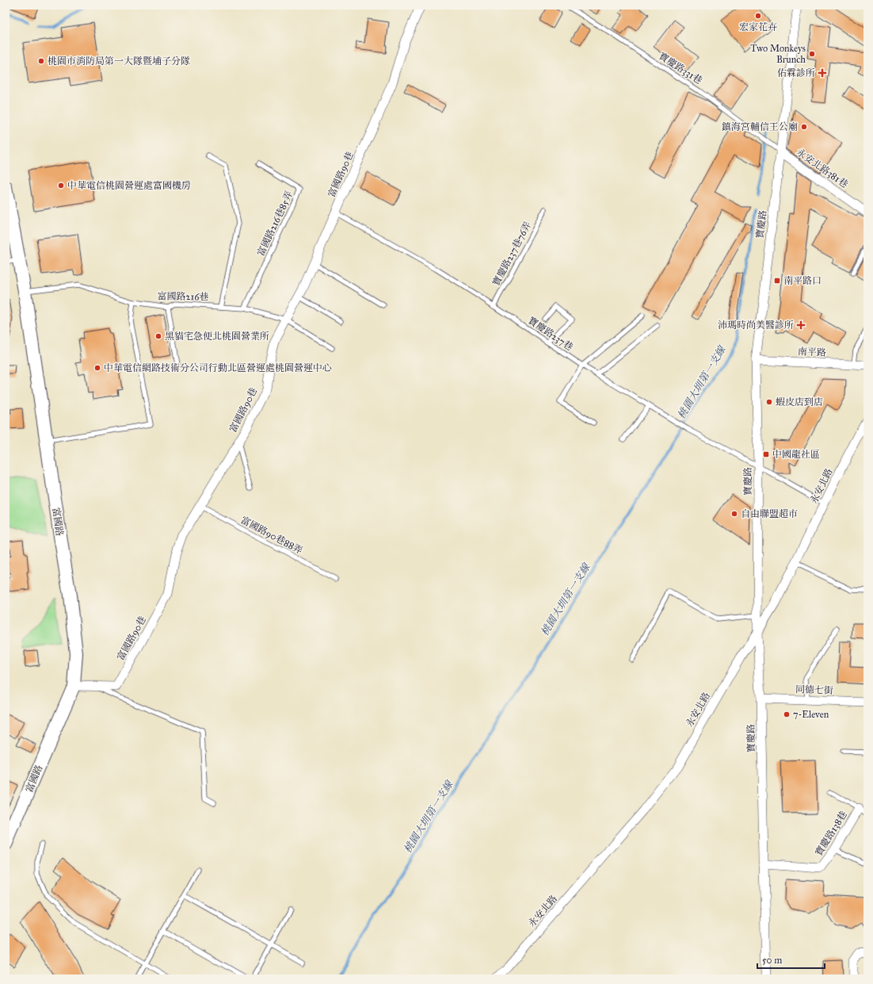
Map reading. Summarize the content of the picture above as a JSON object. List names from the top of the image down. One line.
{"streets":{"street":["永安北路381巷","富國路90巷","寶慶路","南平路","永安北路","富國路","同德七街","寶慶路138巷"],"lane":["寶慶路331巷","富國路216巷85弄","寶慶路237巷76弄","富國路216巷","寶慶路237巷","富國路90巷88弄"]},"crossings":[["寶慶路331巷","永安北路381巷"],["寶慶路331巷","寶慶路"],["永安北路381巷","寶慶路"],["富國路90巷","富國路216巷"],["富國路90巷","寶慶路237巷"],["富國路90巷","富國路"],["富國路90巷","富國路90巷88弄"],["富國路216巷85弄","富國路216巷"],["寶慶路","寶慶路237巷"],["寶慶路","南平路"],["寶慶路","永安北路"],["寶慶路","同德七街"],["寶慶路","寶慶路138巷"],["寶慶路237巷76弄","寶慶路237巷"],["富國路216巷","富國路"],["寶慶路237巷","永安北路"]],"water":["桃園大圳第一支線"],"places":{"other":["宏家花卉","Two Monkeys Brunch","桃園市消防局第一大隊暨埔子分隊","鎮海宮輔信王公廟","中華電信桃園營運處富國機房","黑貓宅急便北桃園營業所","中華電信網路技術分公司行動北區營運處桃園營運中心","蝦皮店到店","自由聯盟超市","7-Eleven"],"health":["佑霖診所","沛瑪時尚美醫診所"],"transit":["南平路口","中國龍社區"]},"scale_bar":"50 m"}
